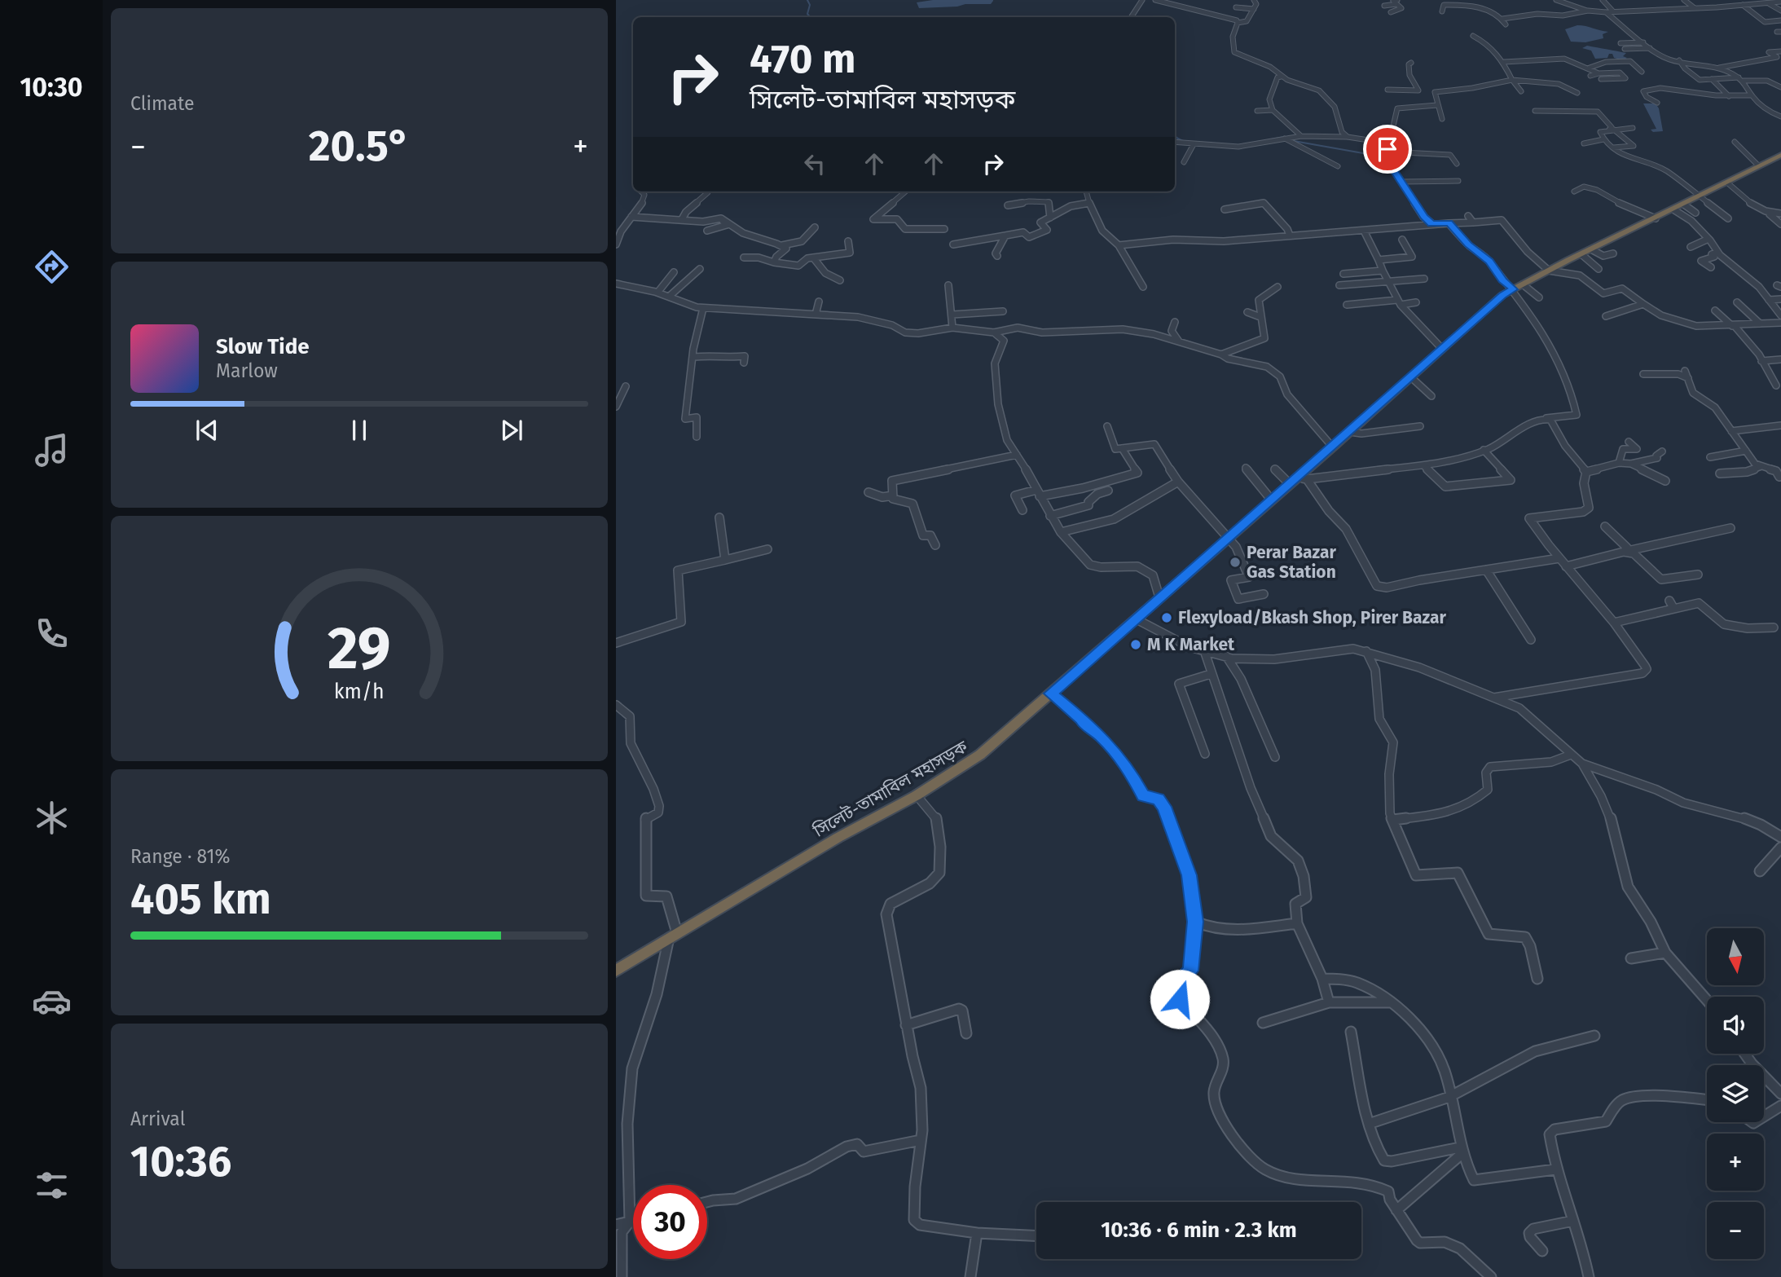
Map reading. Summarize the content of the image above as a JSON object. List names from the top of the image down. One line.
{"streets":{"highway":["সিলেট-তামাবিল মহাসড়ক"]},"places":["Perar Bazar Gas Station","Flexyload/Bkash Shop, Pirer Bazar","M K Market"],"north":"bottom","page":{"tabs":"10:30","tile":["Climate",["Range · 81%","405 km"],["Arrival","10:36"]],"turn":["470 m","সিলেট-তামাবিল মহাসড়ক"],"heat":["−","20.5°","+"],"song":["Slow Tide","Marlow"],"map_buttons":["+","−"],"limit":"30","trip":"10:36 · 6 min · 2.3 km","gauge":["29","km/h"]}}
